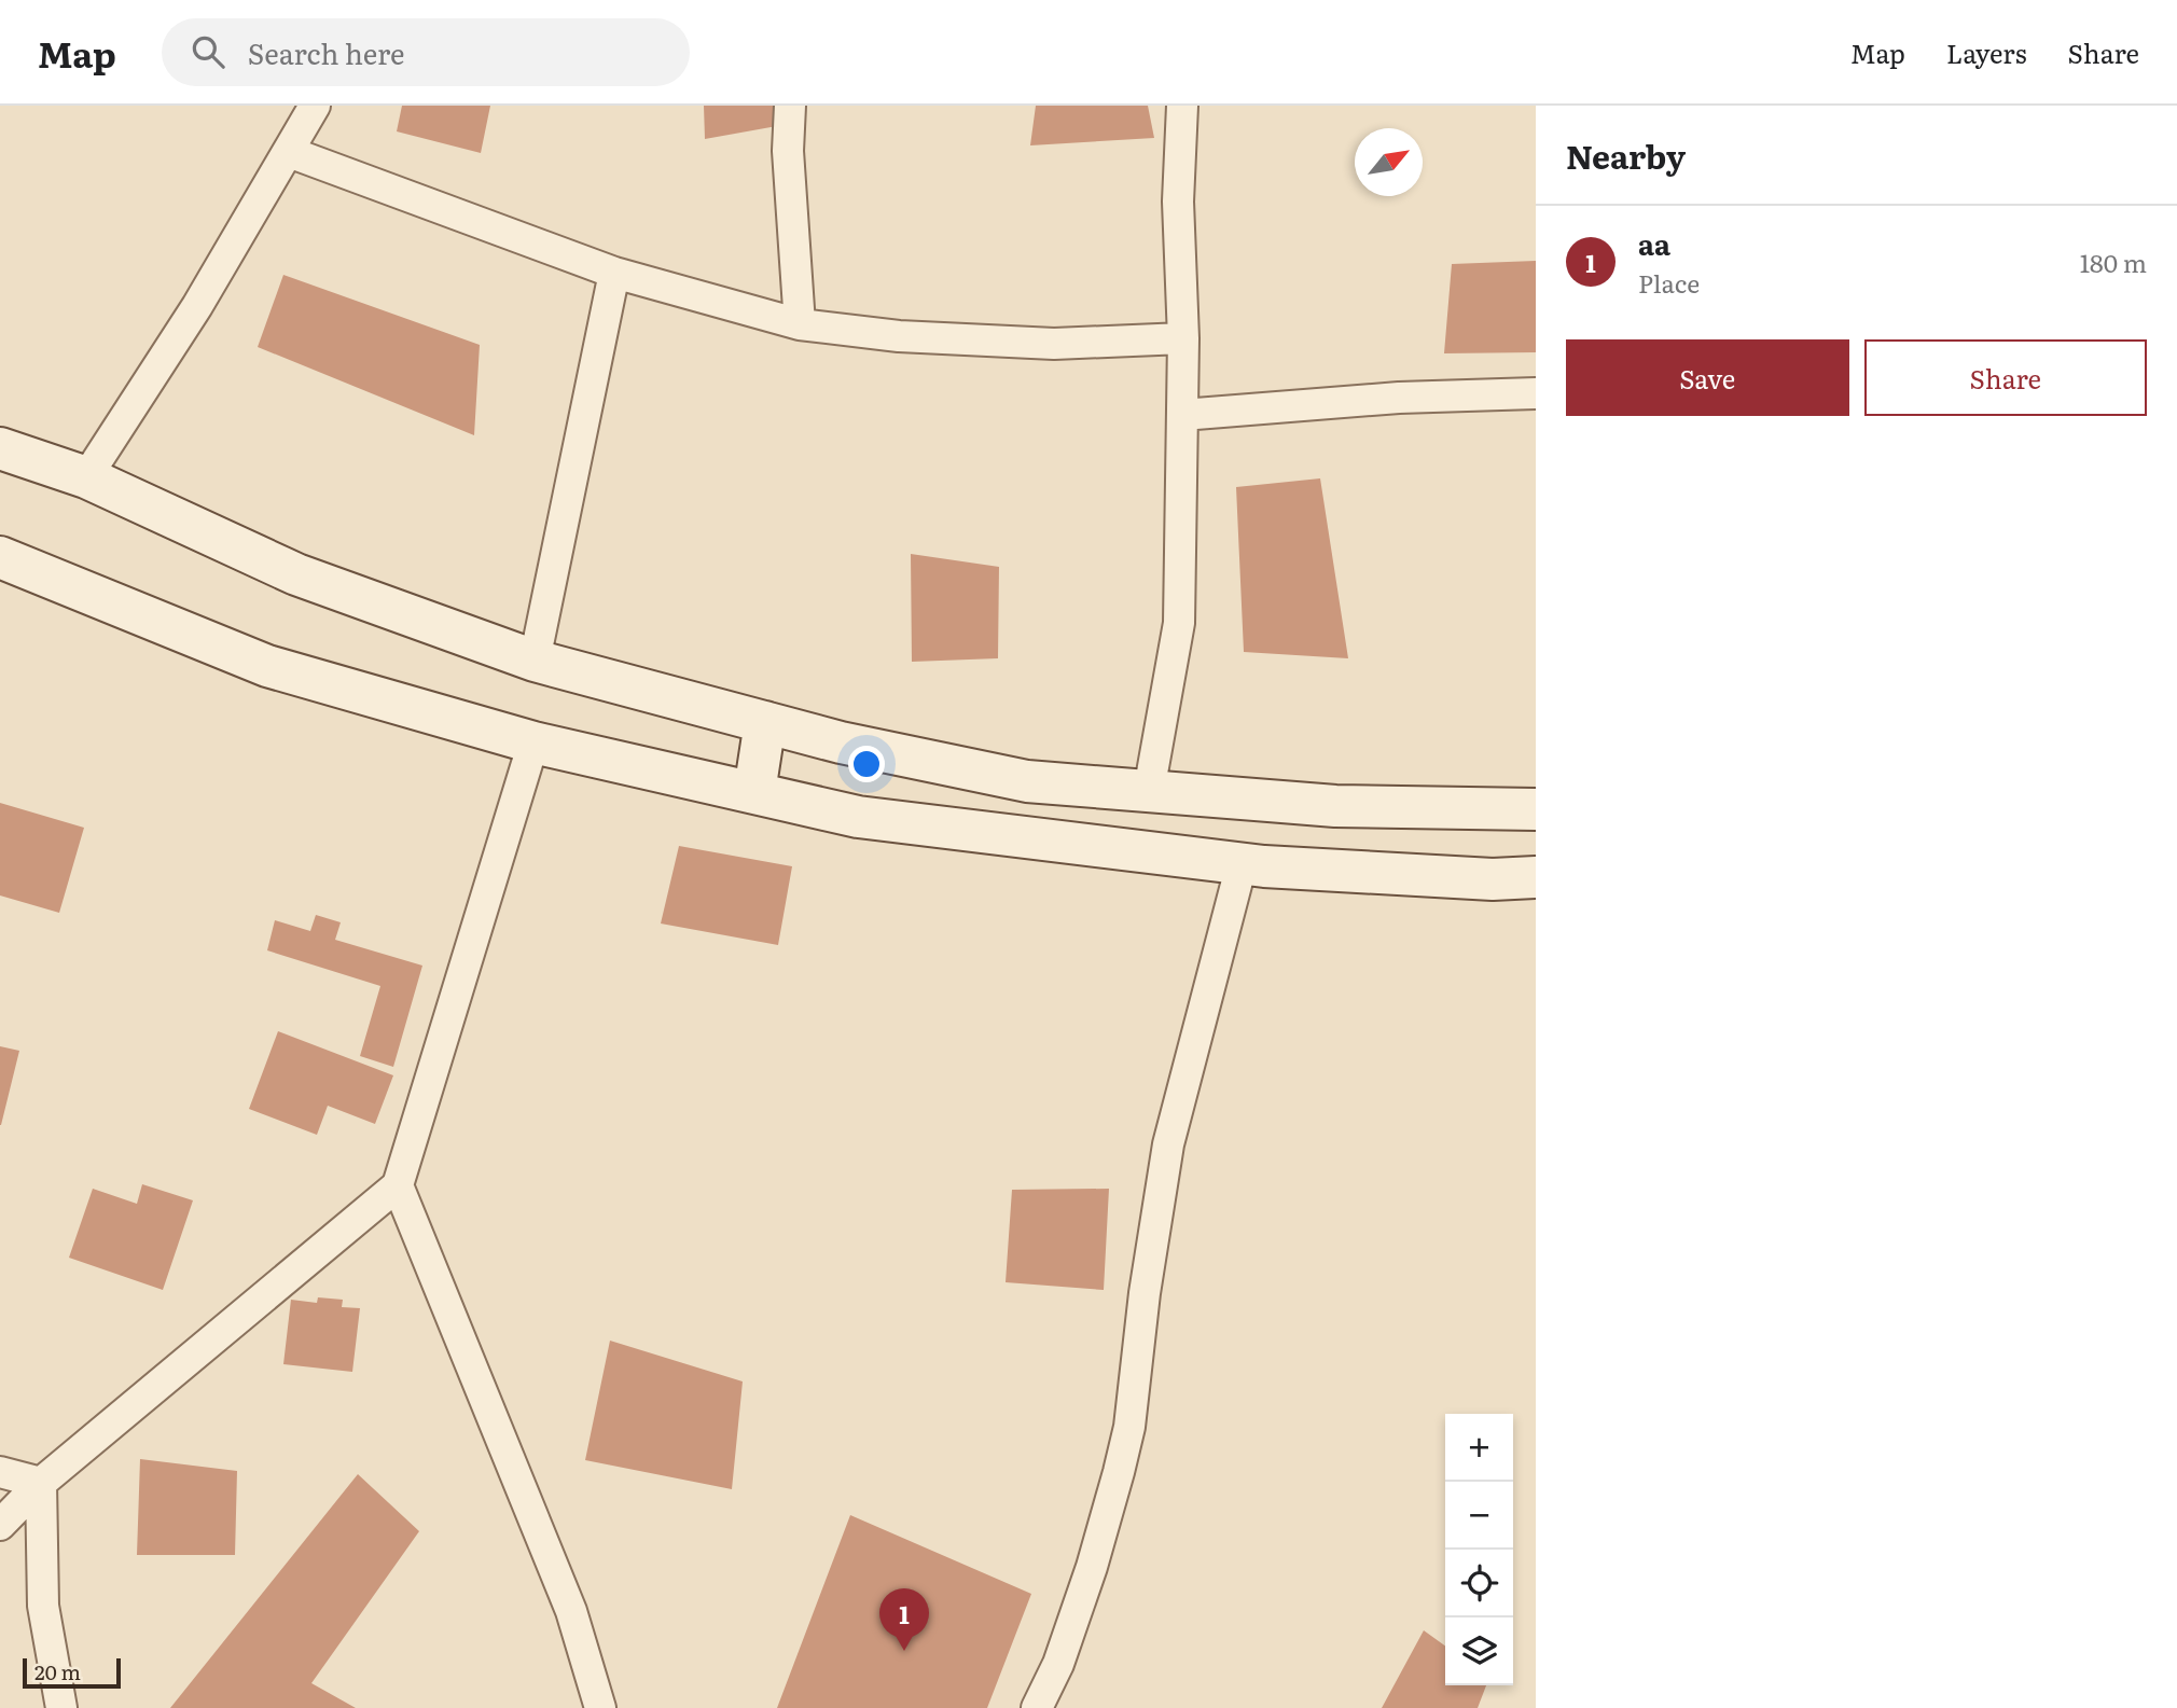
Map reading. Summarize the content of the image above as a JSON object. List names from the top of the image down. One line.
{"scale_bar":"20 m","north":"top right","page":{"header":"Map","search":"Search here","nav":["Map","Layers","Share"],"heading":"Nearby","list":[{"mark":"1","name":"aa","note":"Place","value":"180 m"}],"buttons":["Save","Share"],"map_buttons":["+","−"],"pins":"1","scale":"20 m"}}
